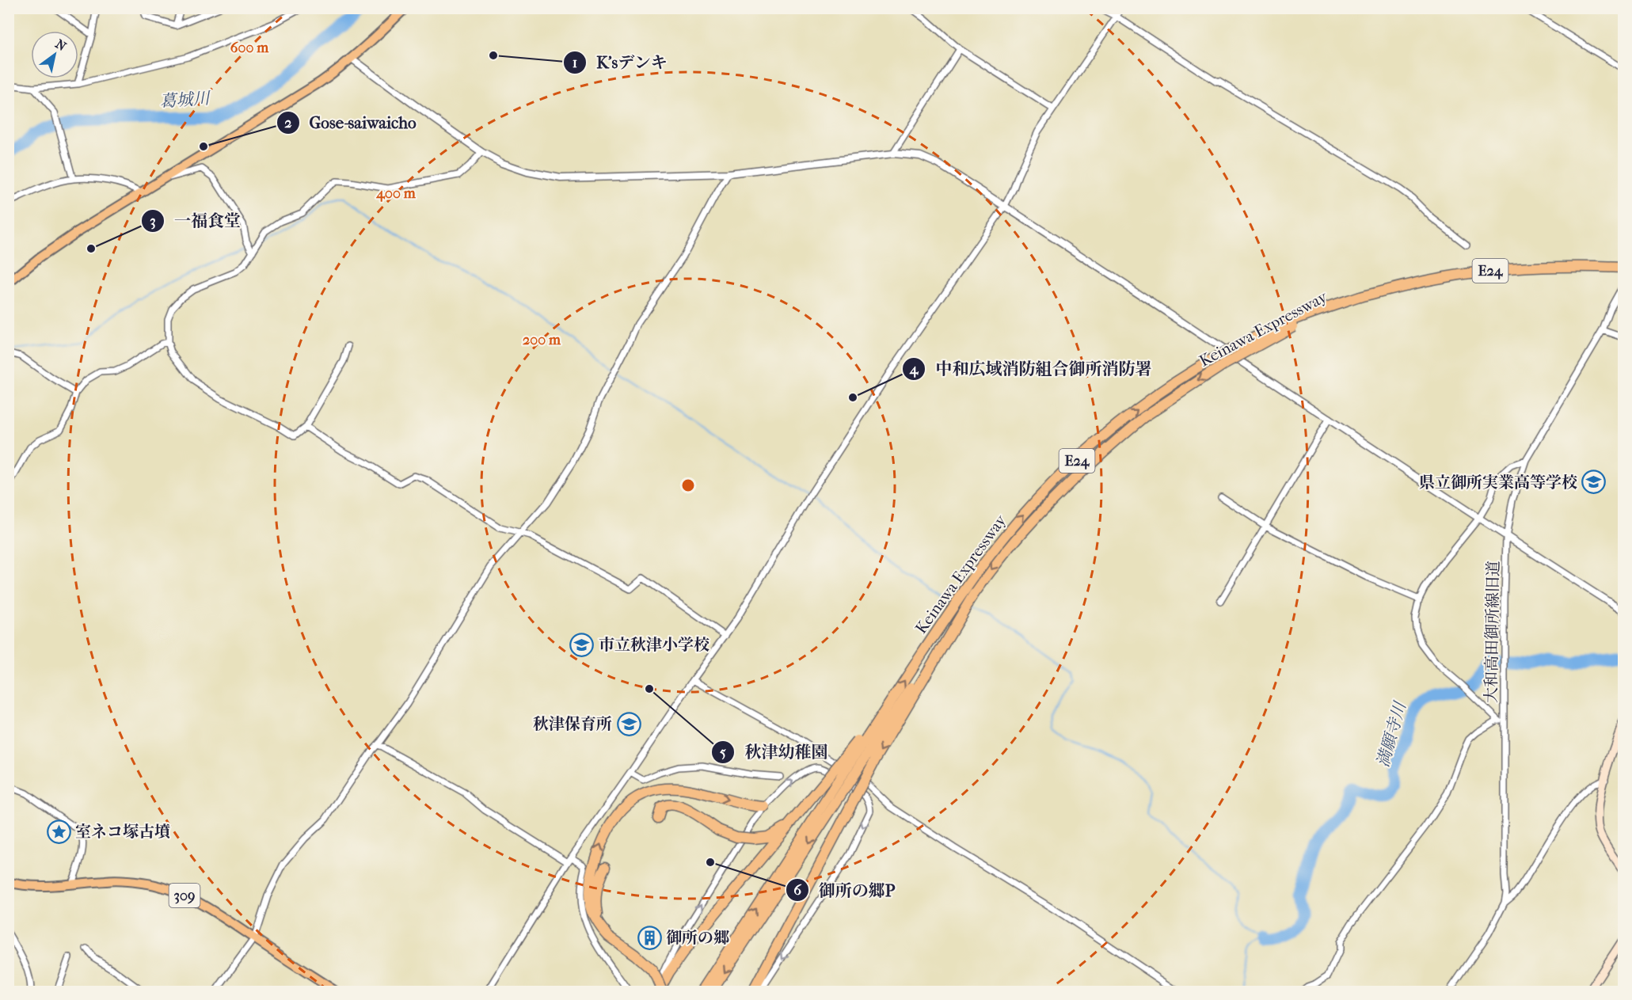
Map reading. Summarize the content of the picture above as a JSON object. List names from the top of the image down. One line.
{"streets":{"highway":["E24","Keinawa Expressway","309"],"street":["大和高田御所線旧道"]},"water":["葛城川","満願寺川"],"places":{"other":["K'sデンキ","Gose-saiwaicho","一福食堂","中和広域消防組合御所消防署","秋津幼稚園","御所の郷P"],"school or university":["県立御所実業高等学校","市立秋津小学校","秋津保育所"],"place":["室ネコ塚古墳"],"building":["御所の郷"]},"north":"top right","rings":["600 m","400 m","200 m"]}
